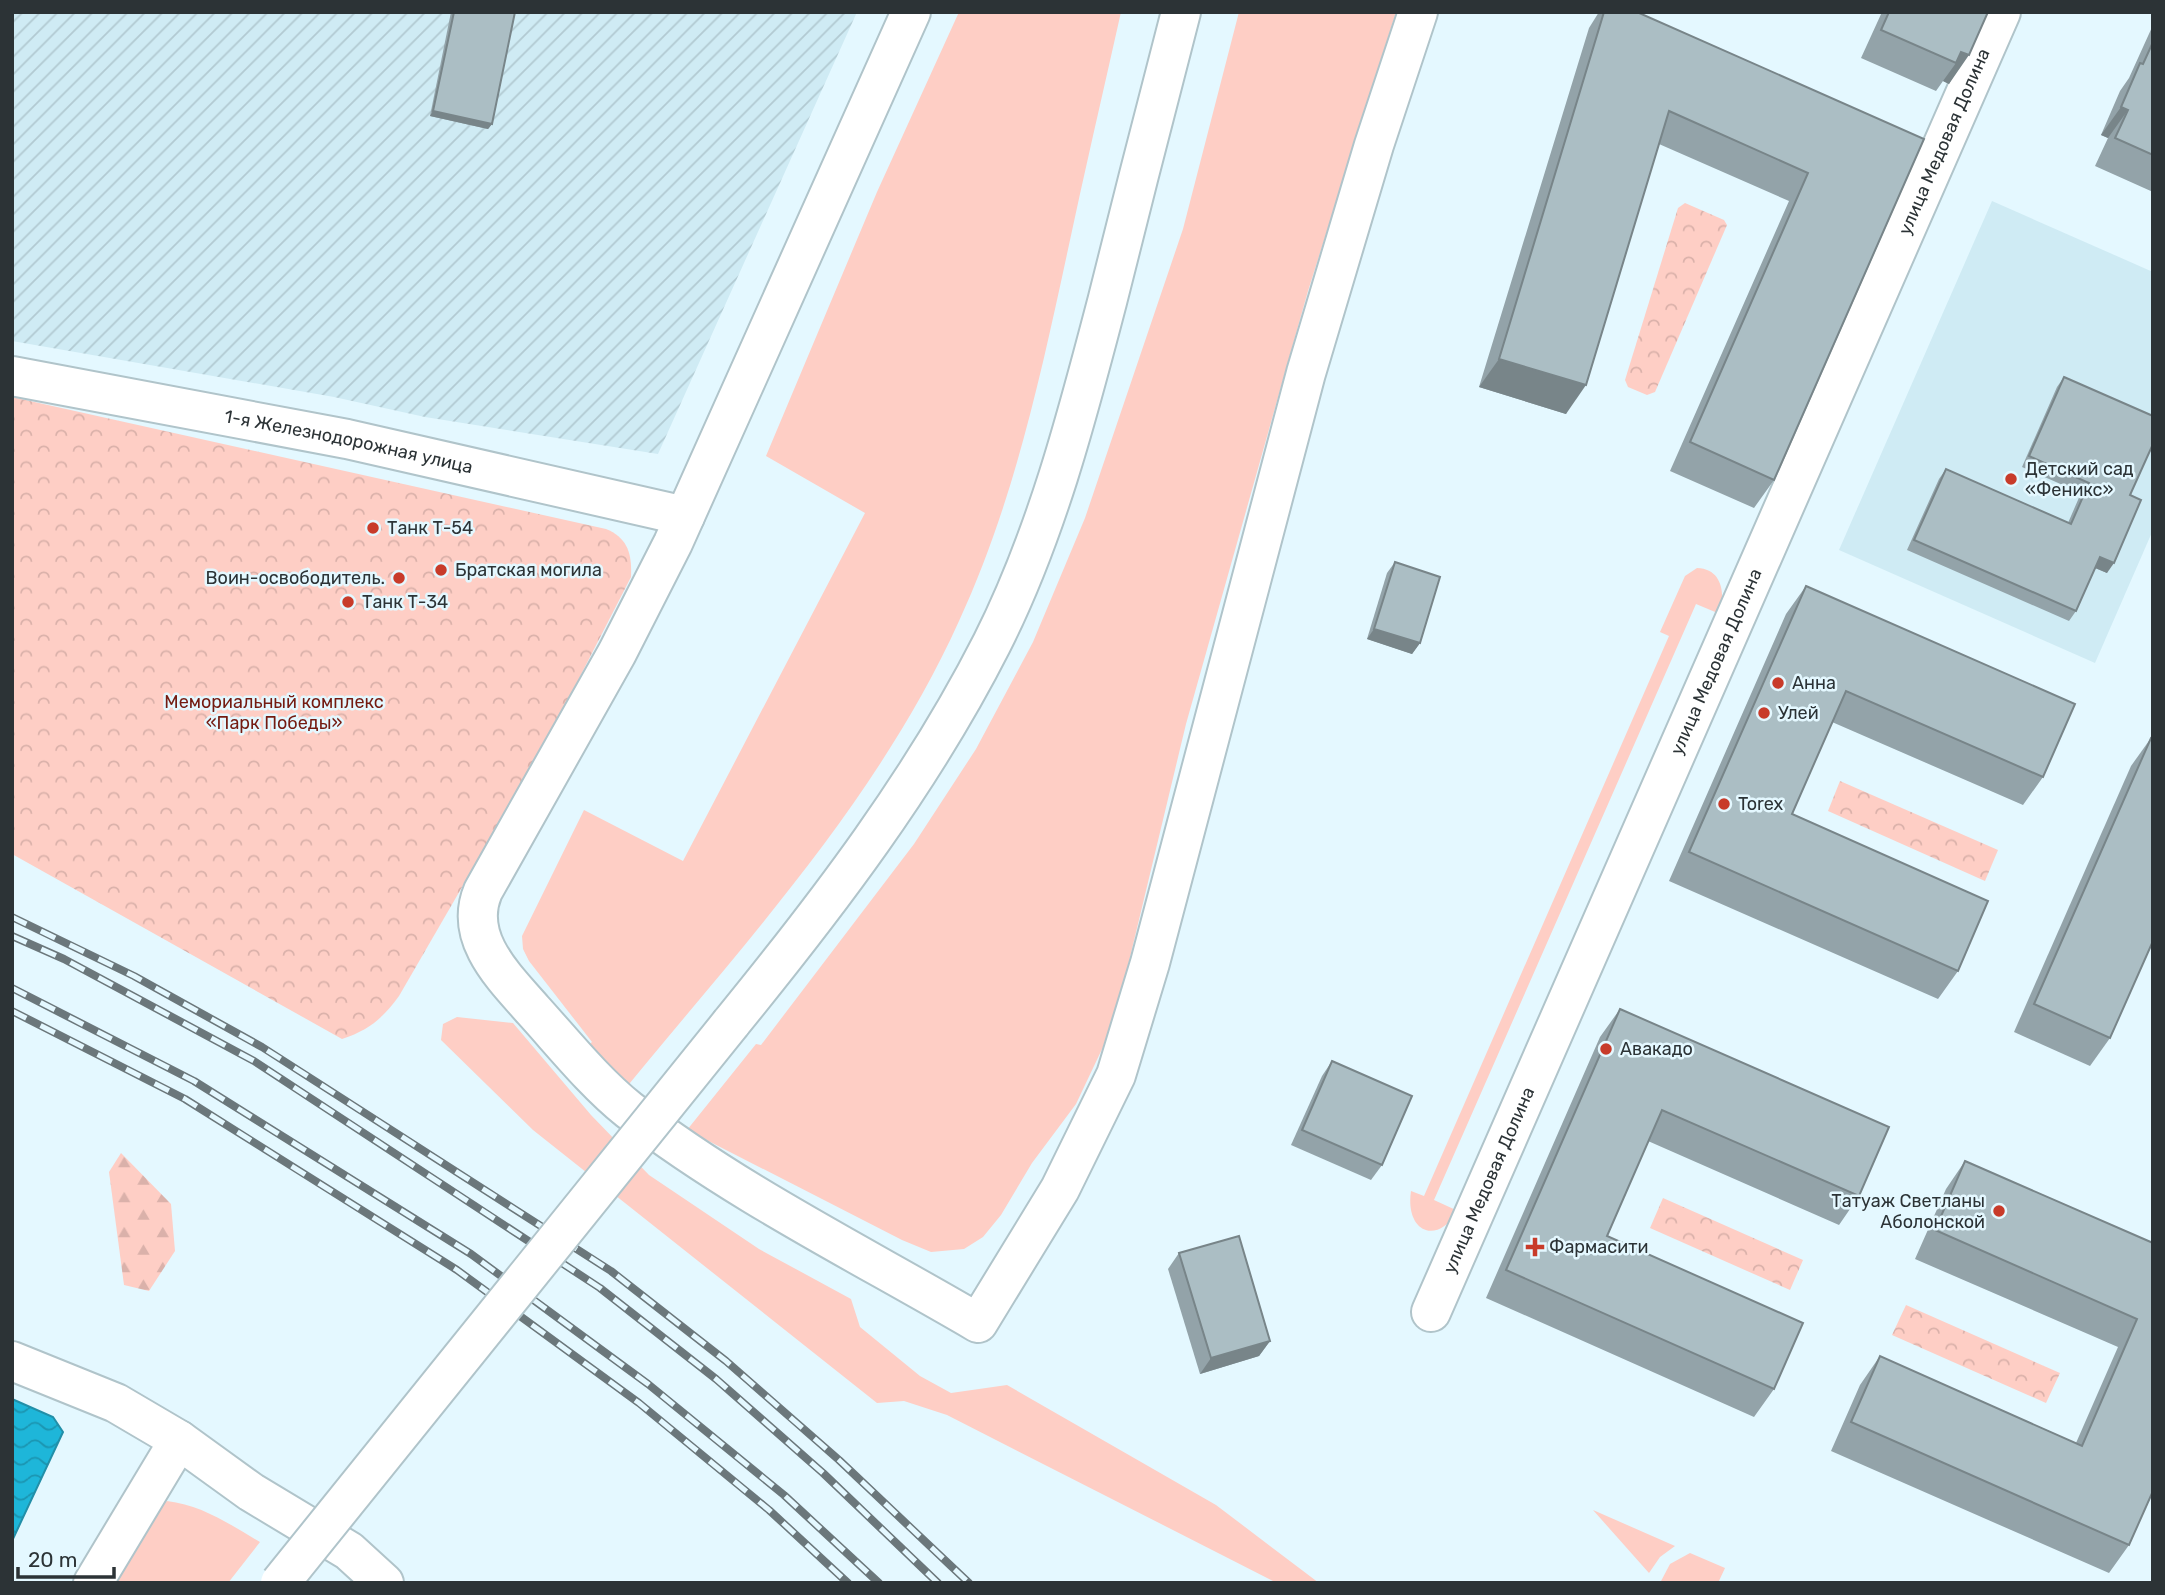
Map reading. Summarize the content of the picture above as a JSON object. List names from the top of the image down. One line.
{"streets":{"street":["улица Медовая Долина","1-я Железнодорожная улица"]},"parks":["Мемориальный комплекс «Парк Победы»"],"places":{"other":["Детский сад «Феникс»","Танк Т-54","Братская могила","Воин-освободитель.","Танк Т-34","Анна","Улей","Torex","Авакадо","Татуаж Светланы Аболонской"],"health":["Фармасити"]},"scale_bar":"20 m"}
